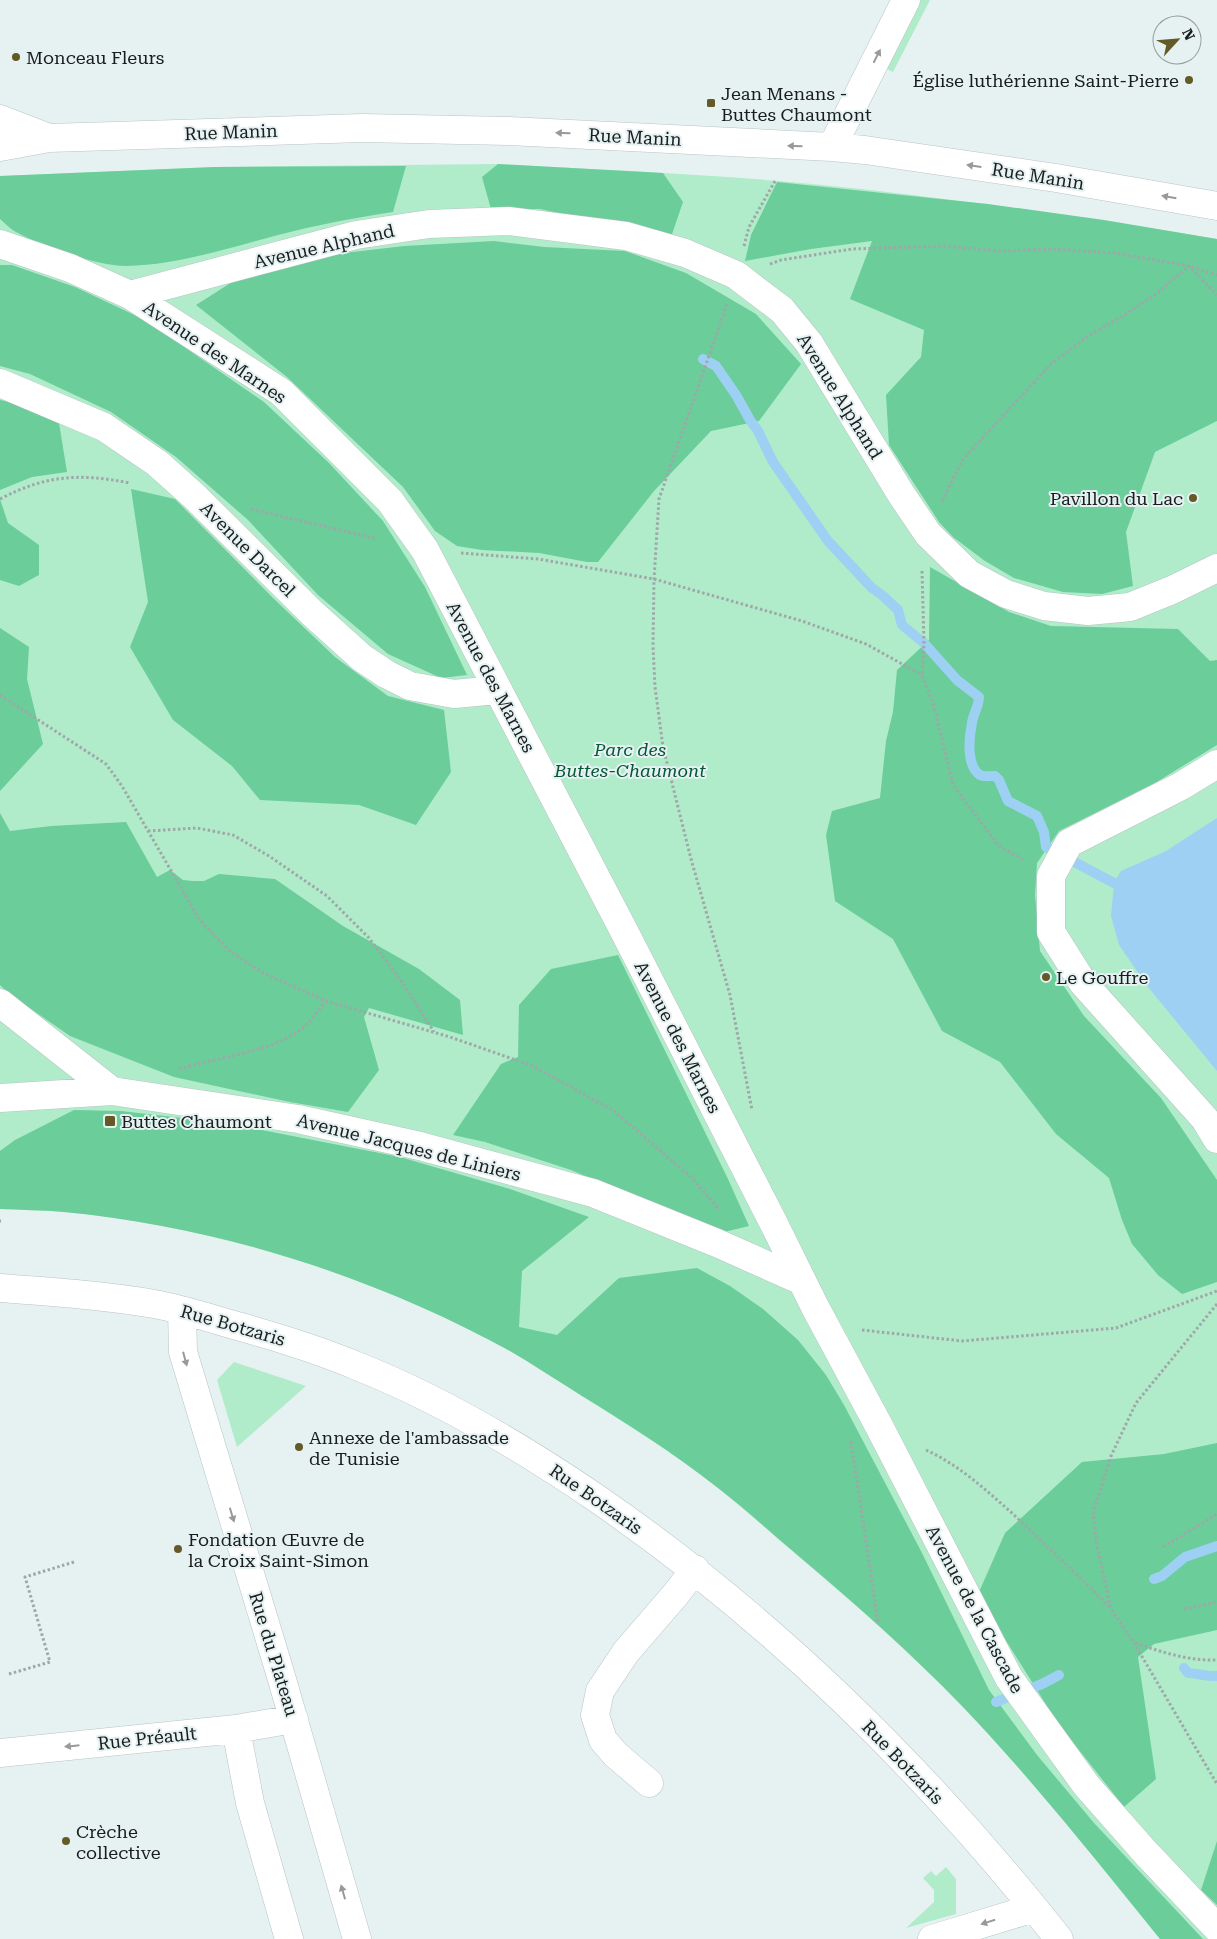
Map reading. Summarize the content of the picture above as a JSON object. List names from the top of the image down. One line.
{"streets":{"street":["Rue Manin","Avenue Alphand","Avenue des Marnes","Avenue Darcel","Avenue Jacques de Liniers","Rue Botzaris","Avenue de la Cascade","Rue du Plateau","Rue Préault"]},"crossings":[["Avenue Alphand","Avenue des Marnes"],["Avenue des Marnes","Avenue Darcel"],["Avenue des Marnes","Avenue Jacques de Liniers"],["Avenue des Marnes","Avenue de la Cascade"],["Avenue Jacques de Liniers","Avenue de la Cascade"],["Rue Botzaris","Rue du Plateau"],["Rue du Plateau","Rue Préault"]],"one_way":["Rue Manin","Rue Préault"],"parks":["Parc des Buttes-Chaumont"],"places":{"other":["Monceau Fleurs","Église luthérienne Saint-Pierre","Pavillon du Lac","Le Gouffre","Annexe de l'ambassade de Tunisie","Fondation Œuvre de la Croix Saint-Simon","Crèche collective"],"transit":["Jean Menans - Buttes Chaumont","Buttes Chaumont"]},"north":"top right"}
